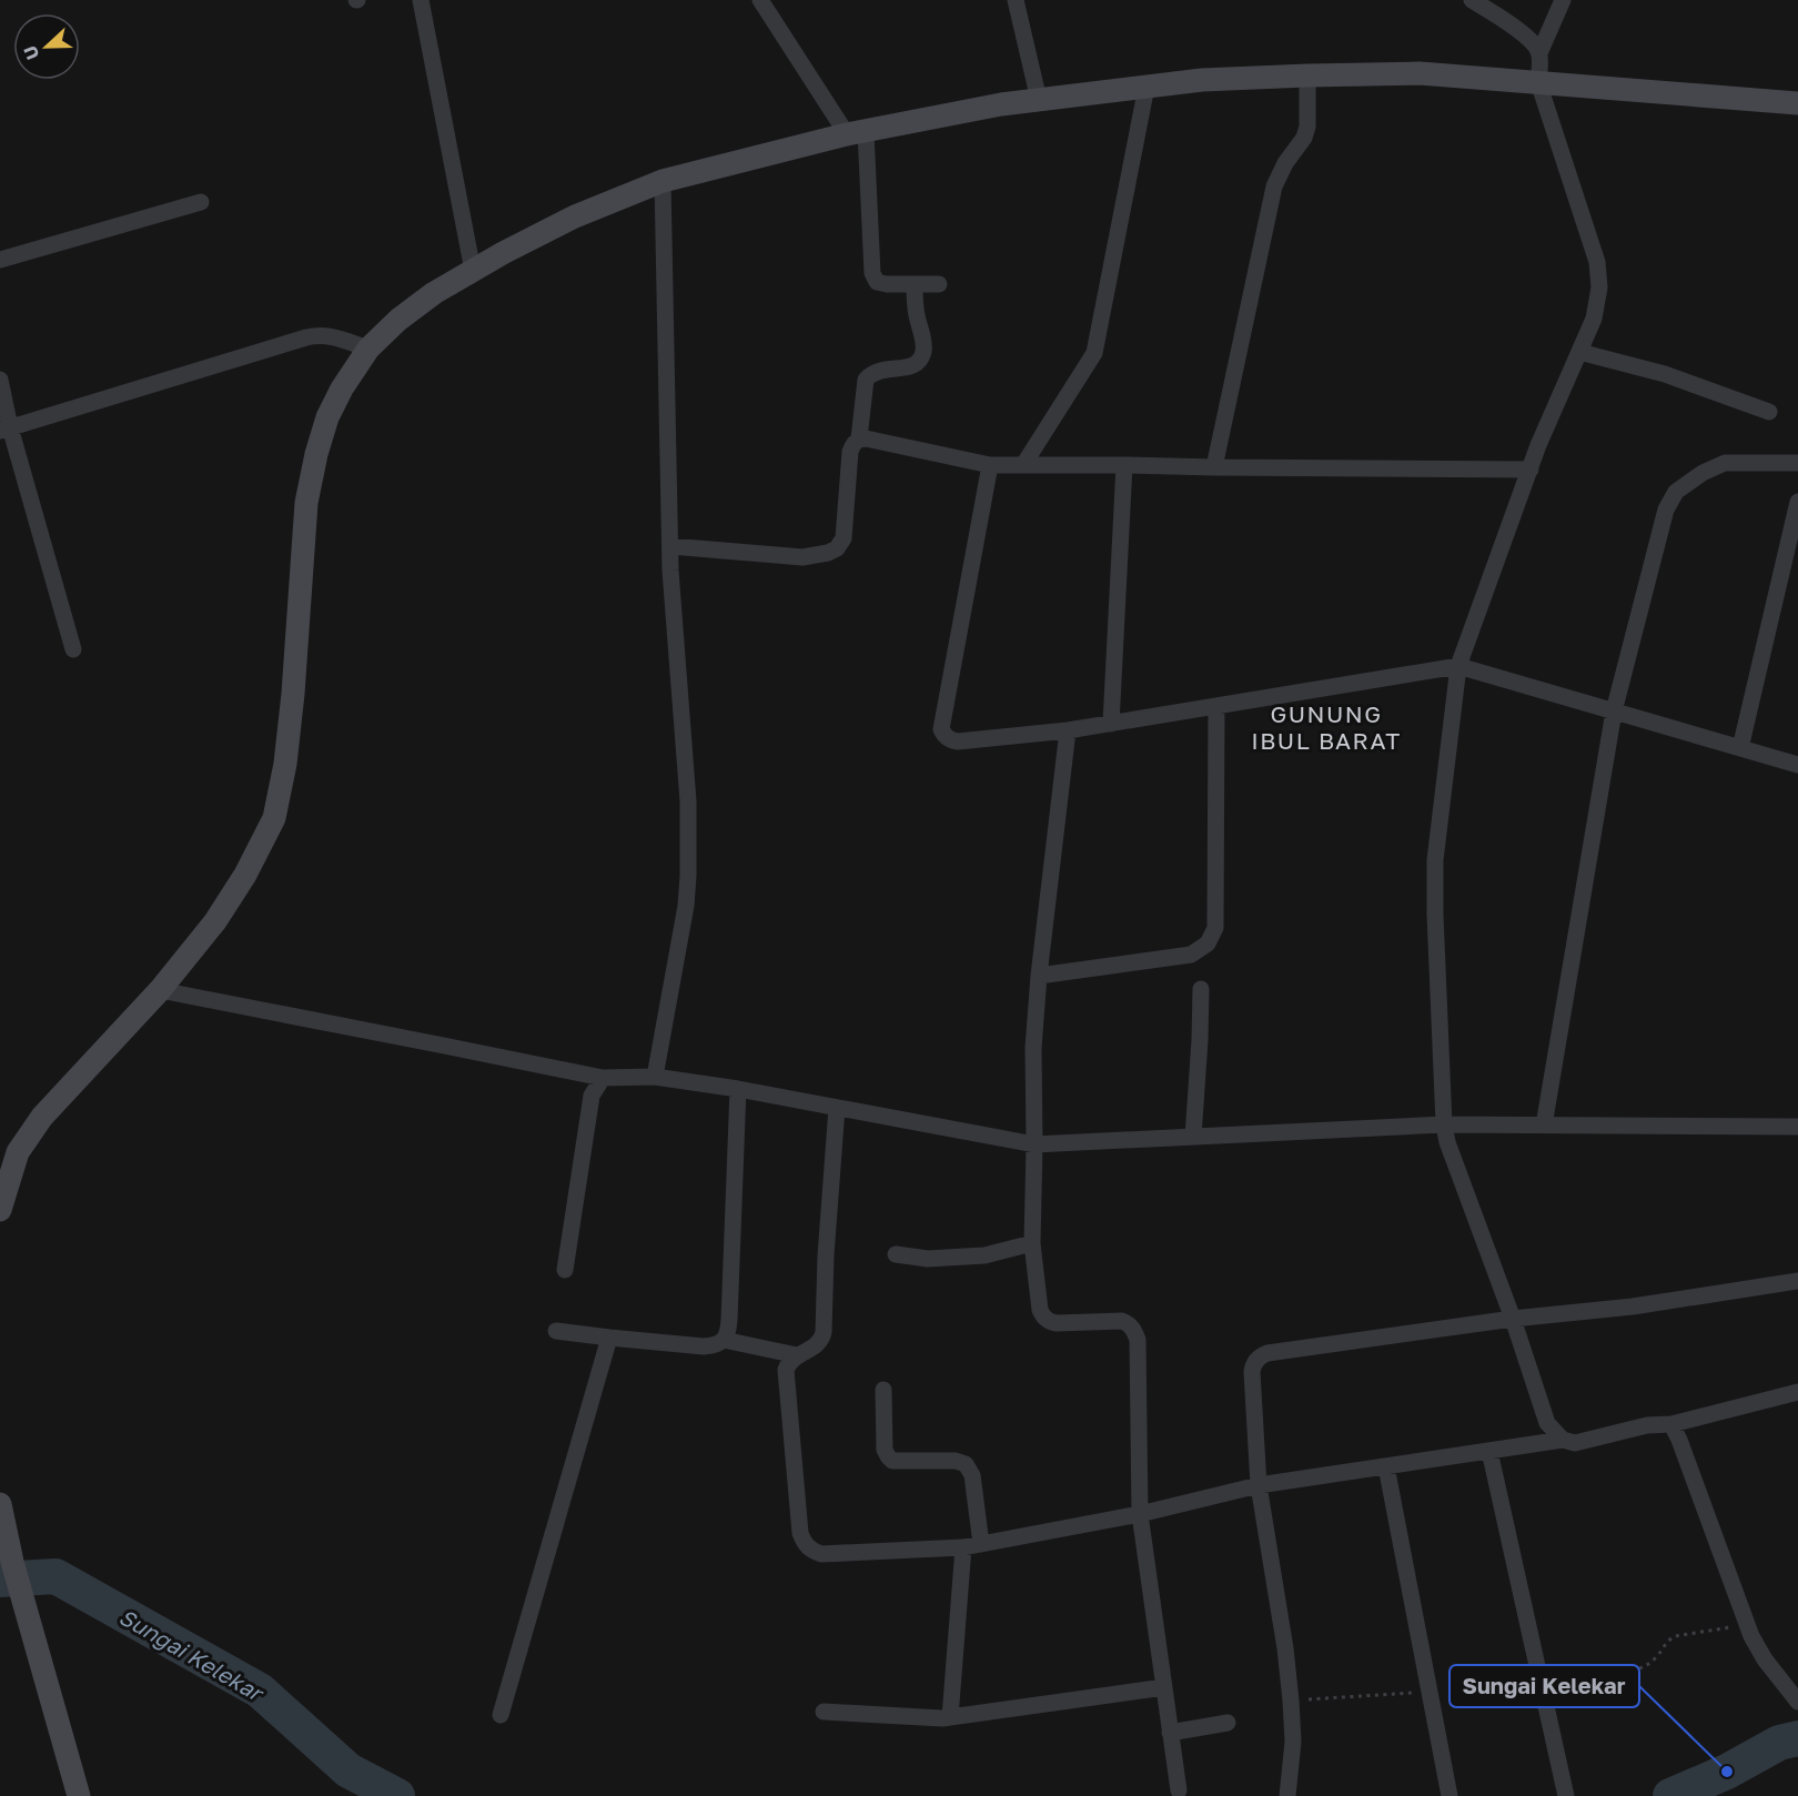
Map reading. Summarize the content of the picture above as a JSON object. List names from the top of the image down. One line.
{"districts":["GUNUNG IBUL BARAT"],"water":["Sungai Kelekar"],"places":["Sungai Kelekar"],"north":"left"}
